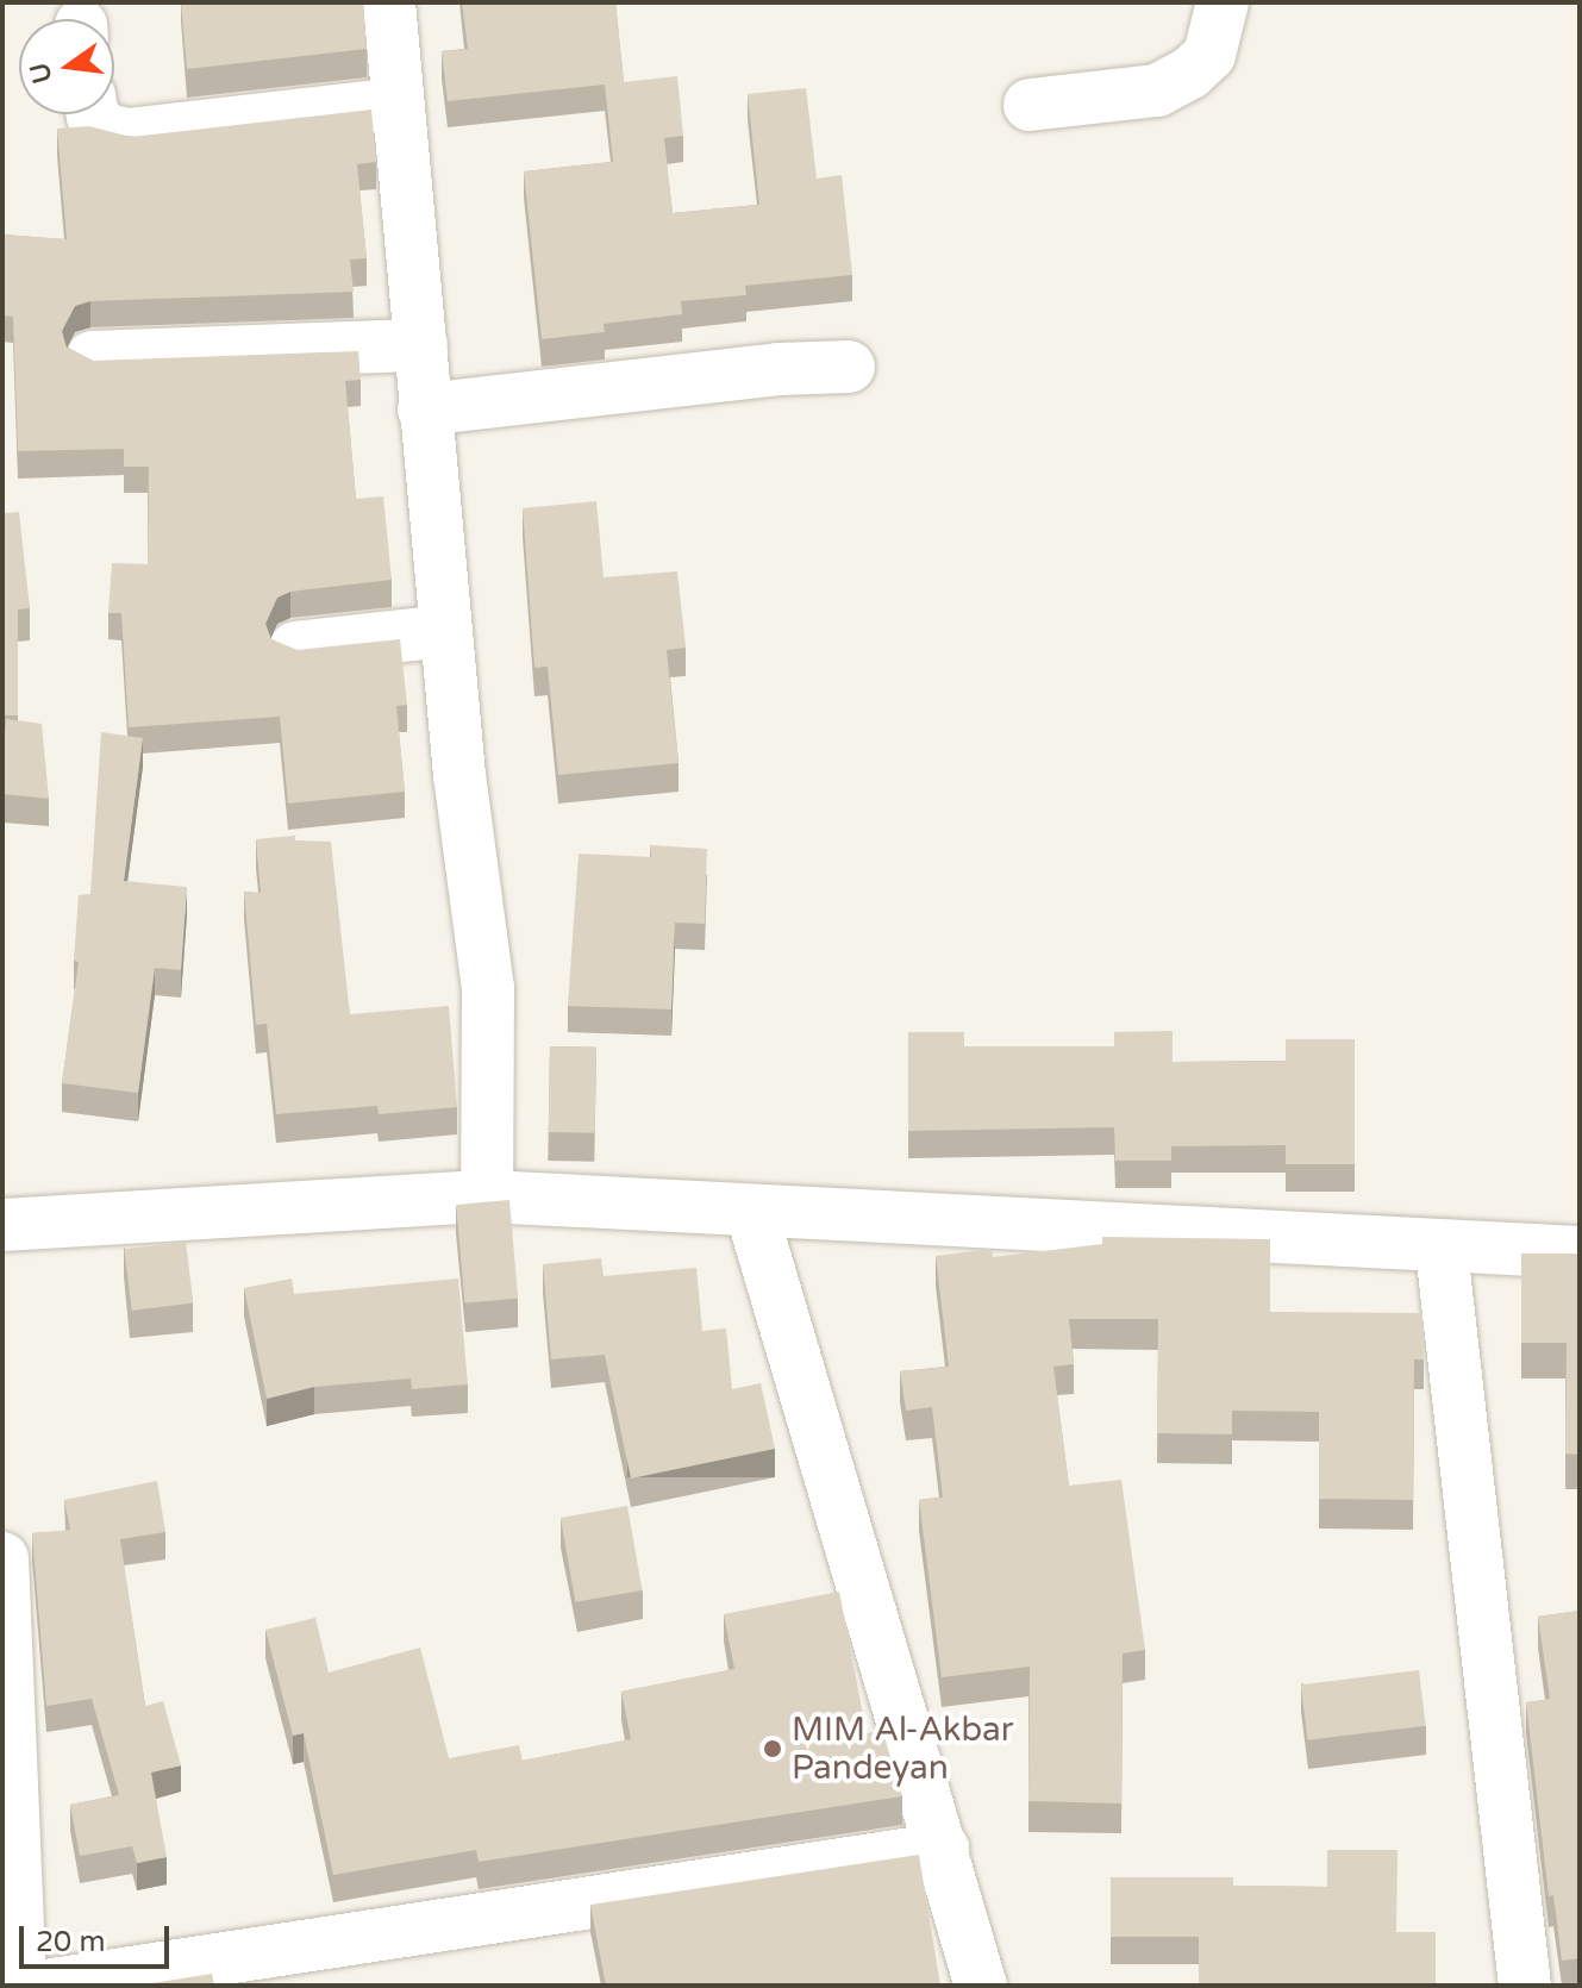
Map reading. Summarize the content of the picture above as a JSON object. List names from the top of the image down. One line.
{"places":["MIM Al-Akbar Pandeyan"],"scale_bar":"20 m","north":"left"}
